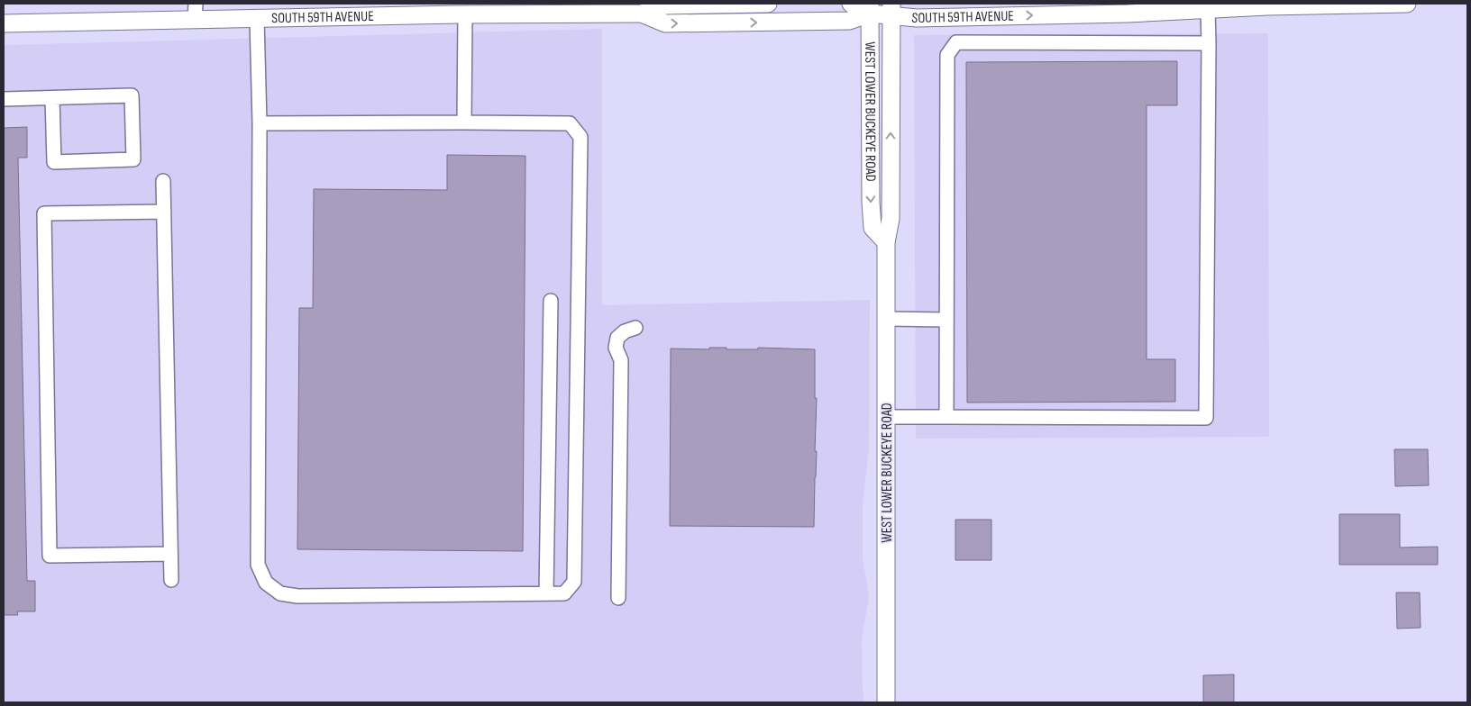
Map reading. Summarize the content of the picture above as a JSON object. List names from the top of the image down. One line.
{"streets":{"main road":["SOUTH 59TH AVENUE","WEST LOWER BUCKEYE ROAD"]},"crossings":[["SOUTH 59TH AVENUE","WEST LOWER BUCKEYE ROAD"]]}
